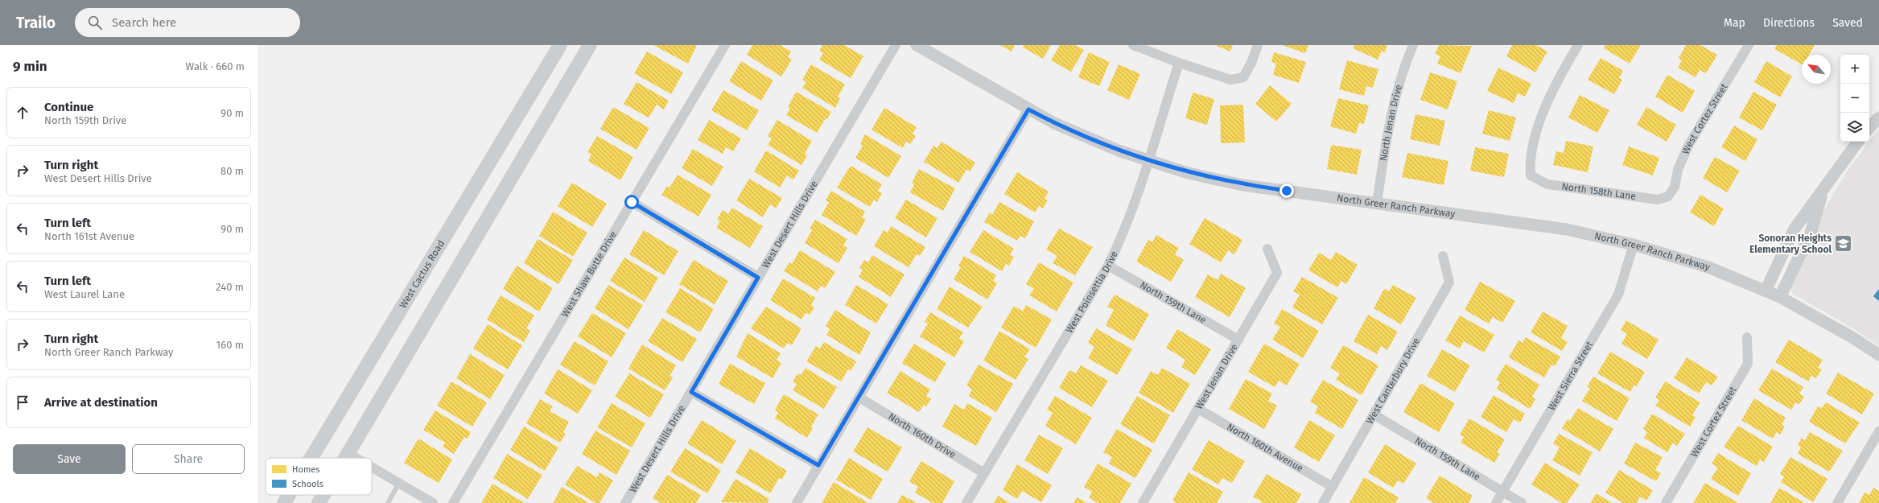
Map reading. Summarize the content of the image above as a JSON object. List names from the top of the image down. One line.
{"streets":{"main road":["West Cactus Road"],"street":["West Cortez Street","North Jenan Drive","North 158th Lane","North Greer Ranch Parkway","West Desert Hills Drive","West Shaw Butte Drive","West Poinsettia Drive","North 159th Lane","West Jenan Drive","West Sierra Street","West Canterbury Drive","North 160th Drive","North 160th Avenue"]},"crossings":[["West Cortez Street","North 158th Lane"],["North Jenan Drive","North Greer Ranch Parkway"],["North Greer Ranch Parkway","West Poinsettia Drive"],["North Greer Ranch Parkway","West Sierra Street"],["West Poinsettia Drive","North 159th Lane"],["West Poinsettia Drive","North 160th Drive"],["North 159th Lane","West Jenan Drive"],["North 159th Lane","West Sierra Street"],["North 159th Lane","West Canterbury Drive"],["West Jenan Drive","North 160th Avenue"],["West Canterbury Drive","North 160th Avenue"]],"places":{"school or university":["Sonoran Heights Elementary School"]},"legend":["Homes","Schools"],"north":"top left","page":{"header":"Trailo","search":"Search here","nav":["Map","Directions","Saved"],"heading":["9 min","Walk · 660 m"],"map_buttons":["+","−"],"list":[["Continue","North 159th Drive","90 m"],["Turn right","West Desert Hills Drive","80 m"],["Turn left","North 161st Avenue","90 m"],["Turn left","West Laurel Lane","240 m"],["Turn right","North Greer Ranch Parkway","160 m"],"Arrive at destination"],"buttons":["Save","Share"]}}
